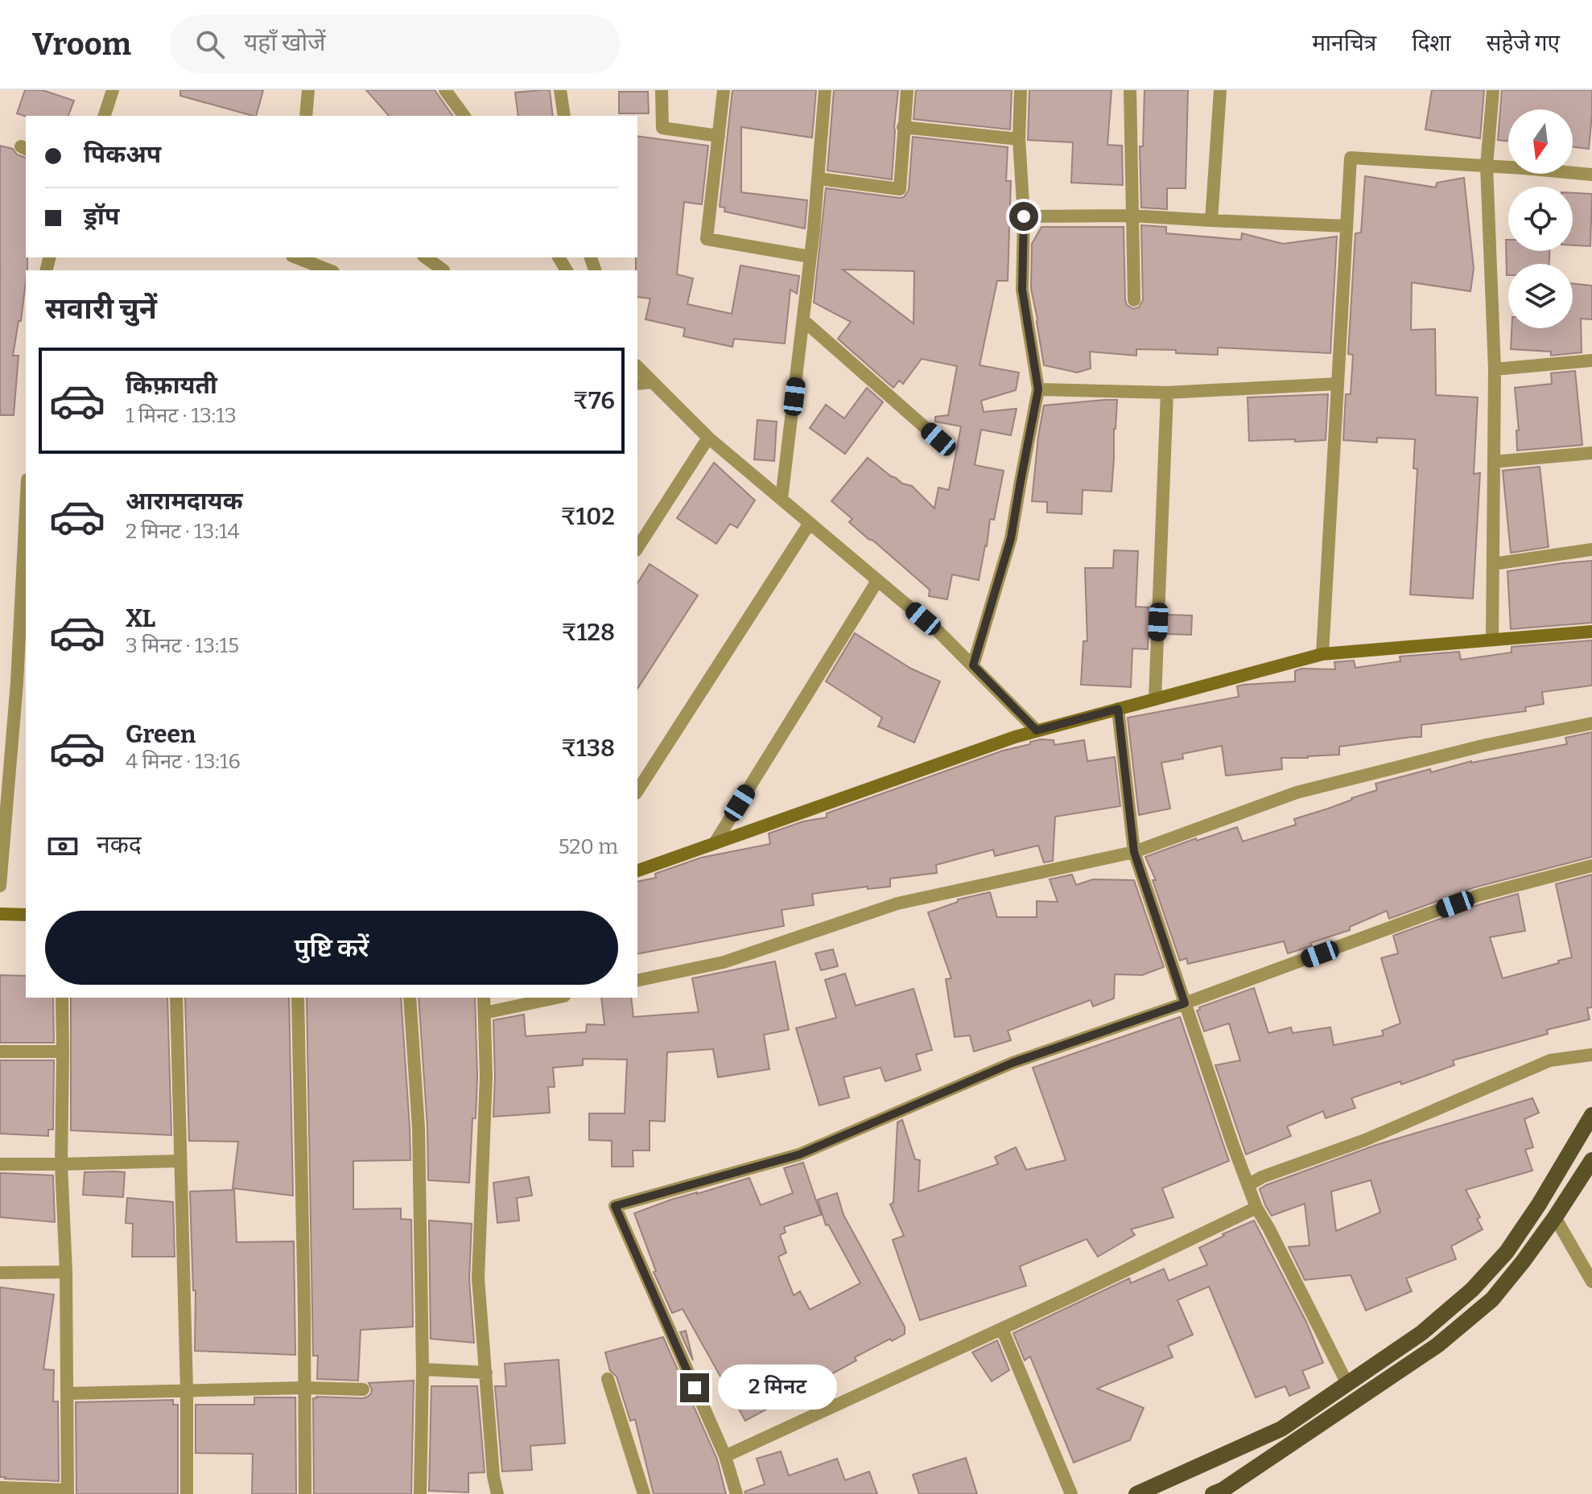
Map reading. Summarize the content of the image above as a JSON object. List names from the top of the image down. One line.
{"north":"bottom","page":{"header":"Vroom","search":"यहाँ खोजें","nav":["मानचित्र","दिशा","सहेजे गए"],"banner":["पिकअप","ड्रॉप"],"heading":"सवारी चुनें","list":[{"name":"किफ़ायती","note":"1 मिनट · 13:13","value":"₹76"},{"name":"आरामदायक","note":"2 मिनट · 13:14","value":"₹102"},{"name":"XL","note":"3 मिनट · 13:15","value":"₹128"},{"name":"Green","note":"4 मिनट · 13:16","value":"₹138"}],"pay":["नकद","520 m"],"buttons":"पुष्टि करें","bubble":"2 मिनट"}}
